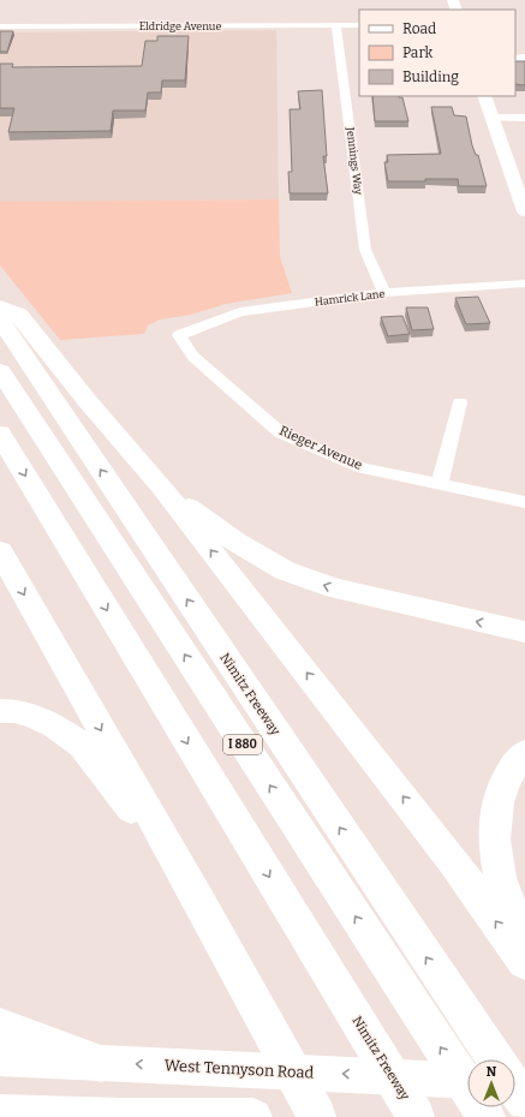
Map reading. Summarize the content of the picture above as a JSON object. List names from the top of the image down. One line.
{"streets":{"highway":["Nimitz Freeway","I 880"],"main road":["West Tennyson Road"],"street":["Eldridge Avenue","Jennings Way","Hamrick Lane","Rieger Avenue"]},"crossings":[["Eldridge Avenue","Jennings Way"],["Jennings Way","Hamrick Lane"],["Hamrick Lane","Rieger Avenue"]],"legend":["Road","Park","Building"],"north":"top"}
